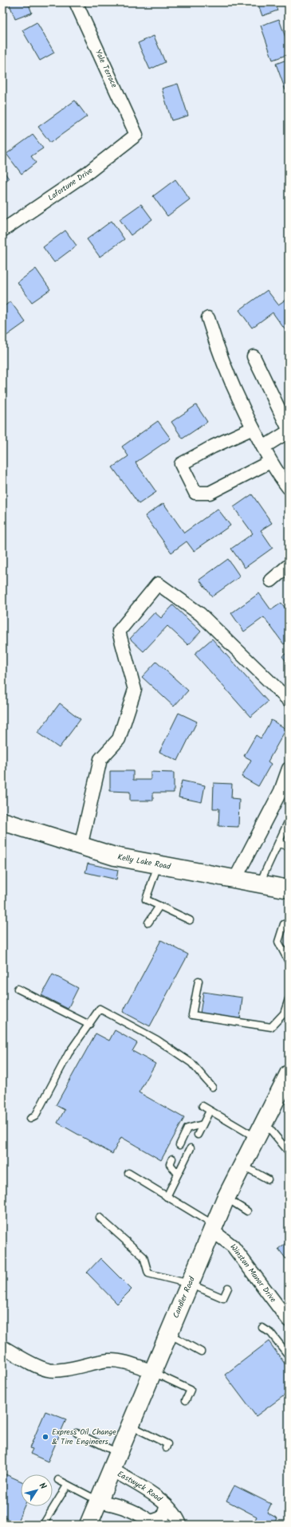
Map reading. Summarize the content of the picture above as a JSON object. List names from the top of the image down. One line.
{"streets":{"main road":["Kelly Lake Road","Candler Road"],"street":["Yale Terrace","Lafortune Drive","Winston Manor Drive","Eastwyck Road"]},"crossings":[["Yale Terrace","Lafortune Drive"],["Winston Manor Drive","Candler Road"],["Candler Road","Eastwyck Road"]],"places":["Express Oil Change & Tire Engineers"],"north":"top right"}
